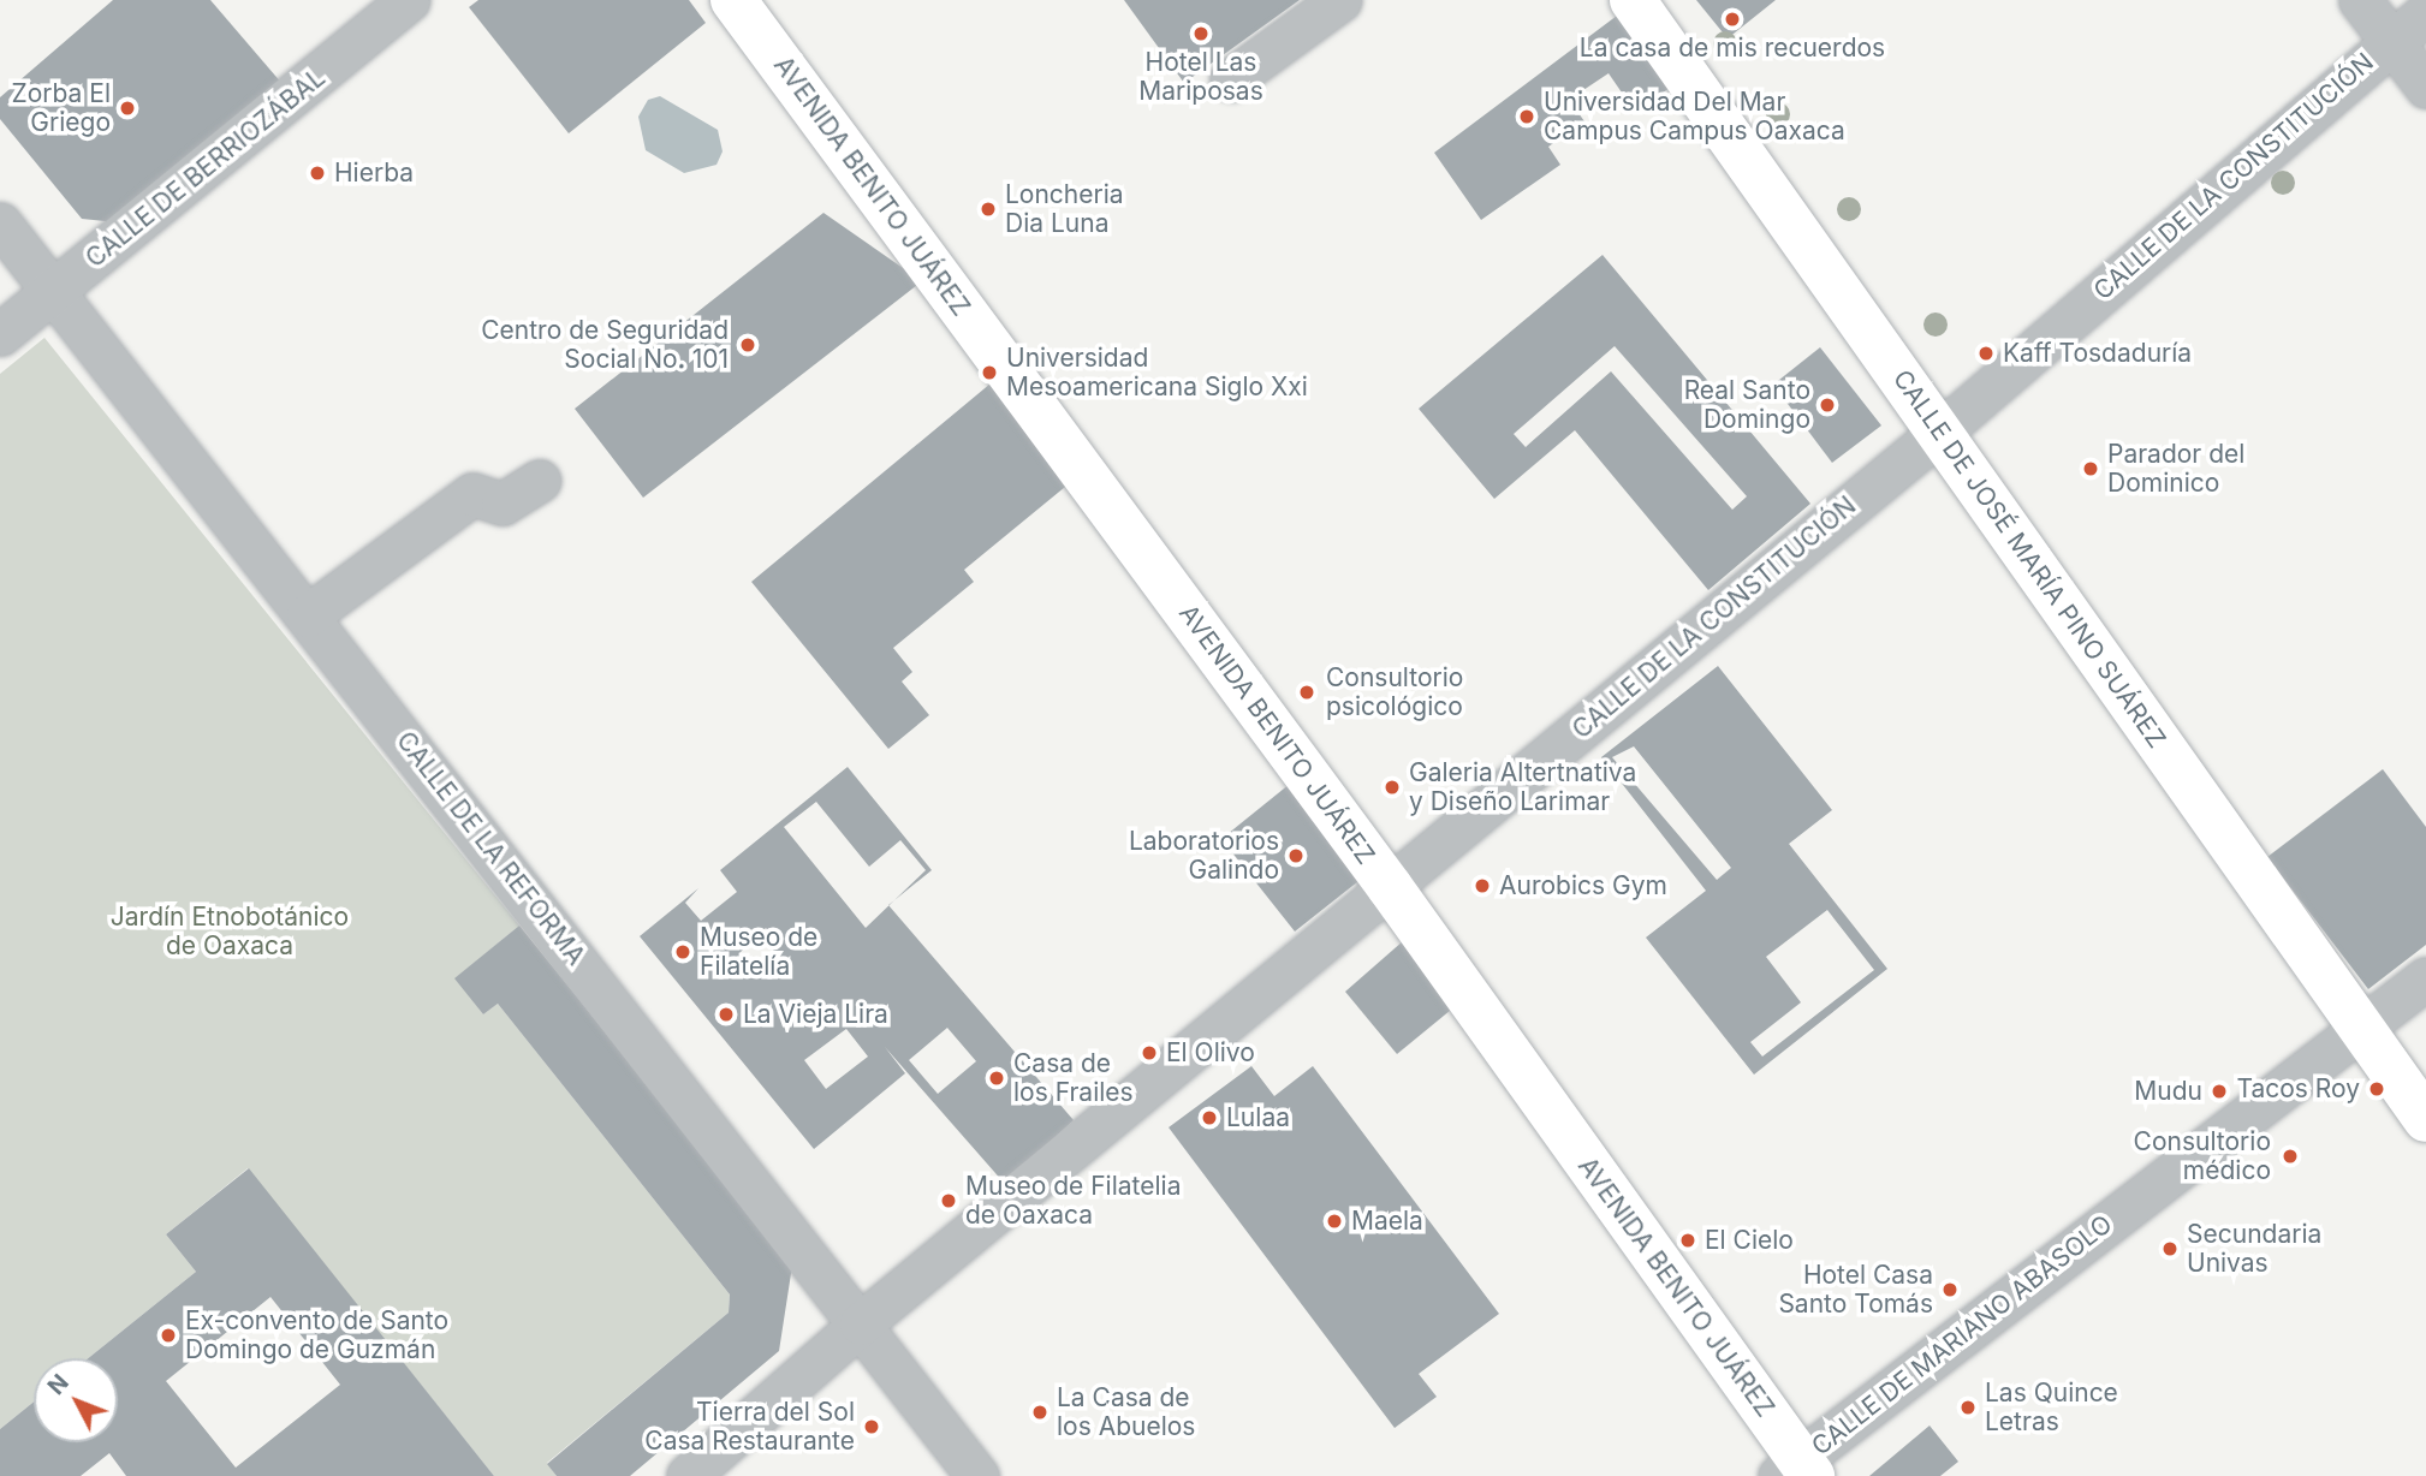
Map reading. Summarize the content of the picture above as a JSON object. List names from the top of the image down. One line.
{"streets":{"main road":["AVENIDA BENITO JUÁREZ","CALLE DE JOSÉ MARÍA PINO SUÁREZ"],"street":["CALLE DE BERRIOZÁBAL","CALLE DE LA CONSTITUCIÓN","CALLE DE LA REFORMA","CALLE DE MARIANO ABASOLO"]},"crossings":[["CALLE DE BERRIOZÁBAL","CALLE DE LA REFORMA"],["CALLE DE LA CONSTITUCIÓN","AVENIDA BENITO JUÁREZ"],["CALLE DE LA CONSTITUCIÓN","CALLE DE JOSÉ MARÍA PINO SUÁREZ"],["CALLE DE LA CONSTITUCIÓN","CALLE DE LA REFORMA"],["AVENIDA BENITO JUÁREZ","CALLE DE MARIANO ABASOLO"],["CALLE DE JOSÉ MARÍA PINO SUÁREZ","CALLE DE MARIANO ABASOLO"]],"parks":["Jardín Etnobotánico de Oaxaca"],"places":["La casa de mis recuerdos","Hotel Las Mariposas","Zorba El Griego","Universidad Del Mar Campus Campus Oaxaca","Hierba","Loncheria Dia Luna","Centro de Seguridad Social No. 101","Kaff Tosdaduría","Universidad Mesoamericana Siglo Xxi","Real Santo Domingo","Parador del Dominico","Consultorio psicológico","Galeria Altertnativa y Diseño Larimar","Laboratorios Galindo","Aurobics Gym","Museo de Filatelía","La Vieja Lira","El Olivo","Casa de los Frailes","Tacos Roy","Mudu","Lulaa","Consultorio médico","Museo de Filatelia de Oaxaca","Maela","El Cielo","Secundaria Univas","Hotel Casa Santo Tomás","Ex-convento de Santo Domingo de Guzmán","Las Quince Letras","La Casa de los Abuelos","Tierra del Sol Casa Restaurante"],"north":"top left"}
